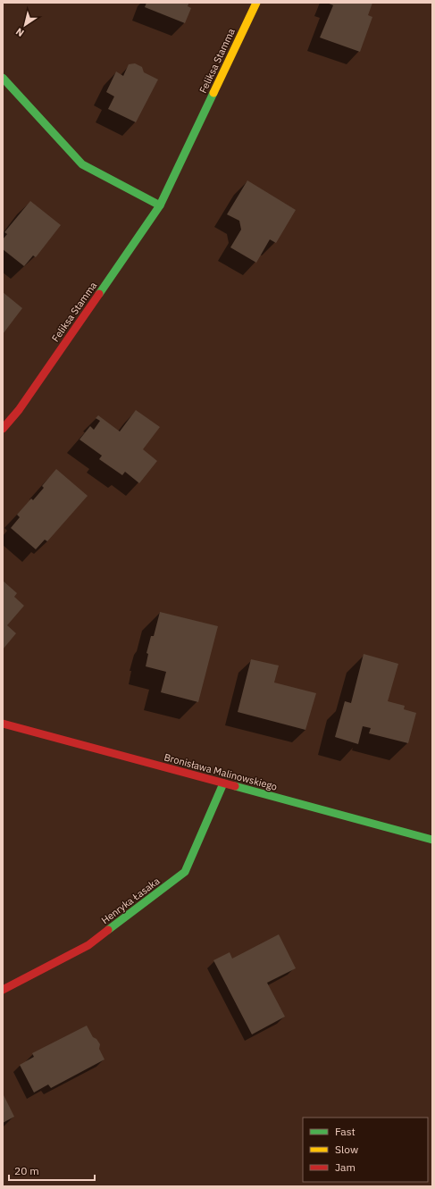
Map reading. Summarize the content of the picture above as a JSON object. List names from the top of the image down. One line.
{"streets":{"street":["Feliksa Stamma","Bronisława Malinowskiego","Henryka Łasaka"]},"crossings":[["Bronisława Malinowskiego","Henryka Łasaka"]],"legend":["Fast","Slow","Jam"],"scale_bar":"20 m","north":"bottom left"}
